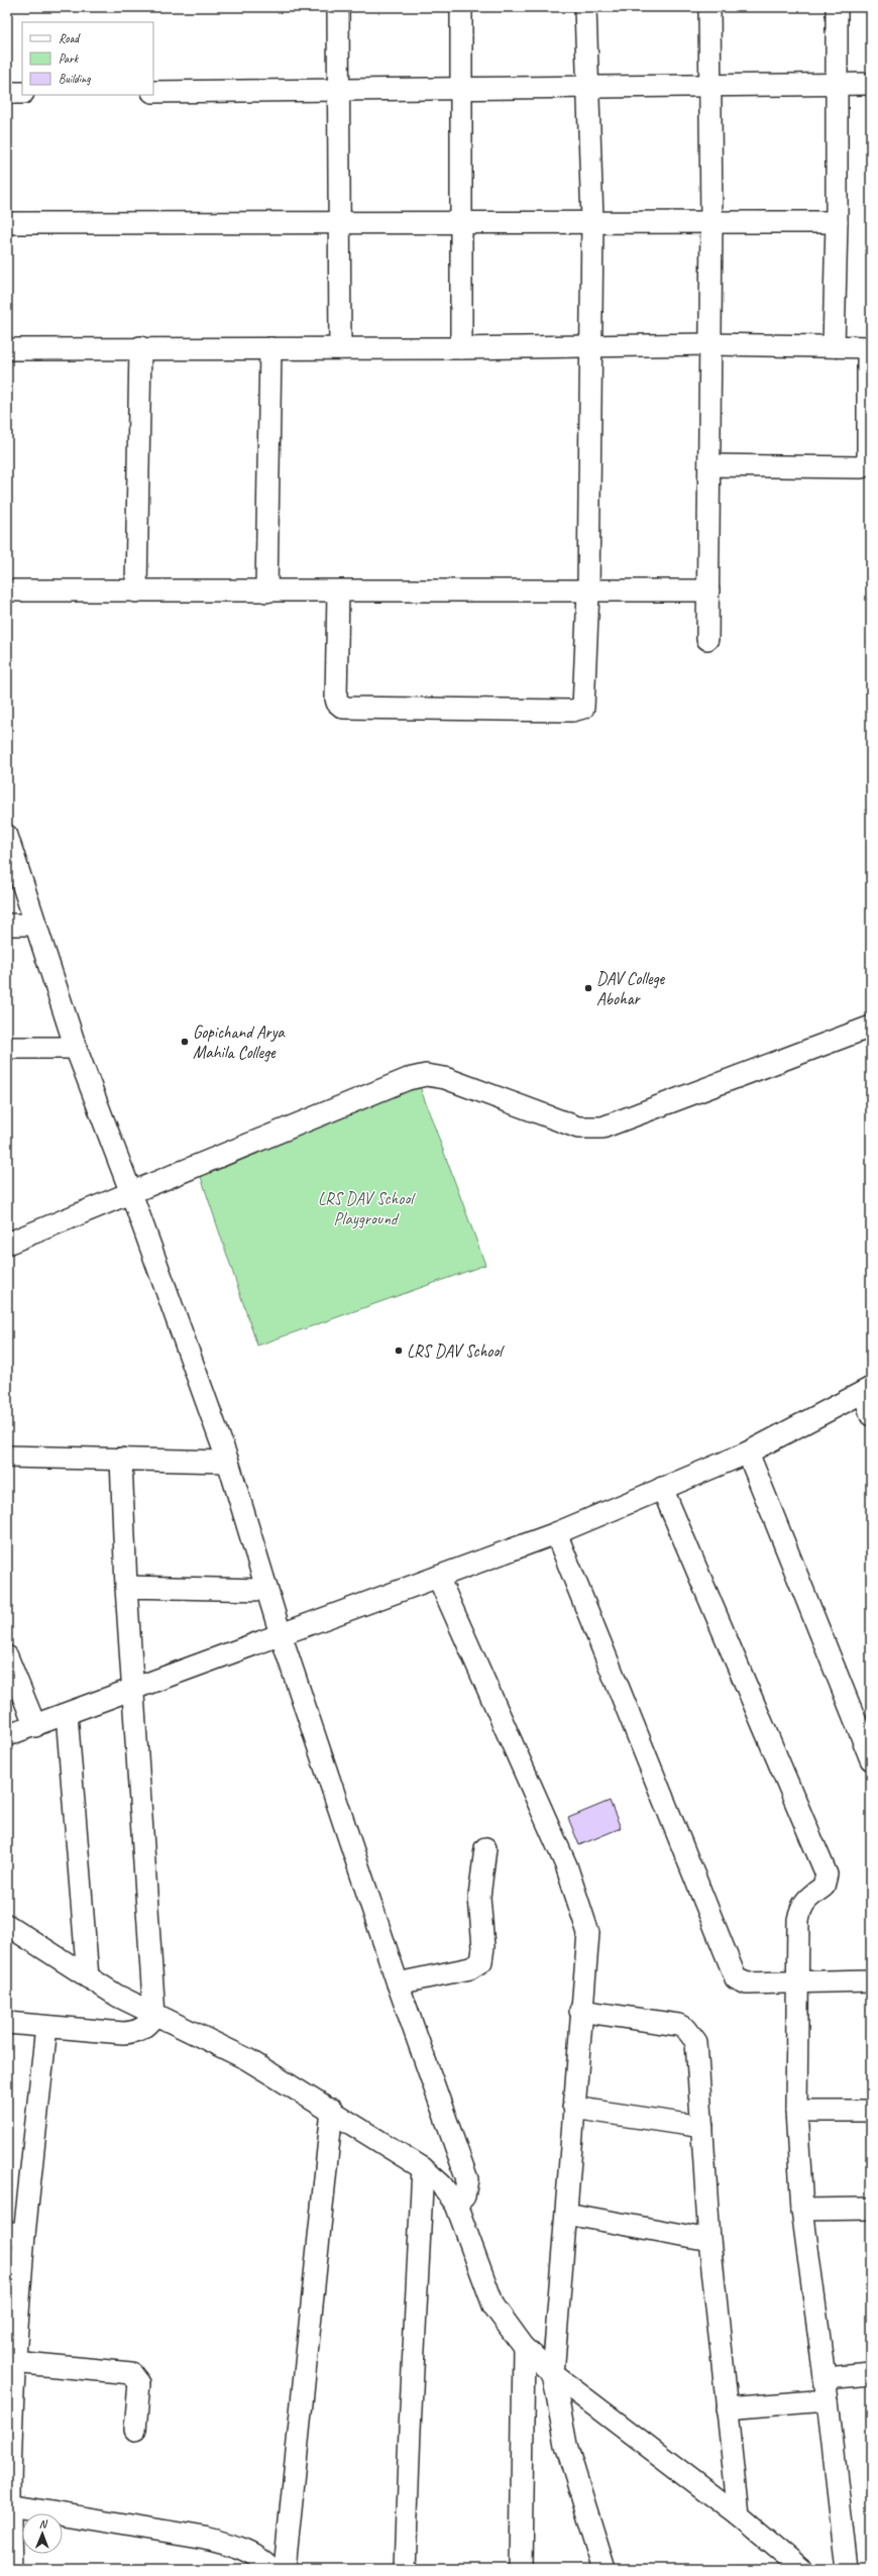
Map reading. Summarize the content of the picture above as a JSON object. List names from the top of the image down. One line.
{"parks":["LRS DAV School Playground"],"places":["DAV College Abohar","Gopichand Arya Mahila College","LRS DAV School"],"legend":["Road","Park","Building"],"north":"top"}
